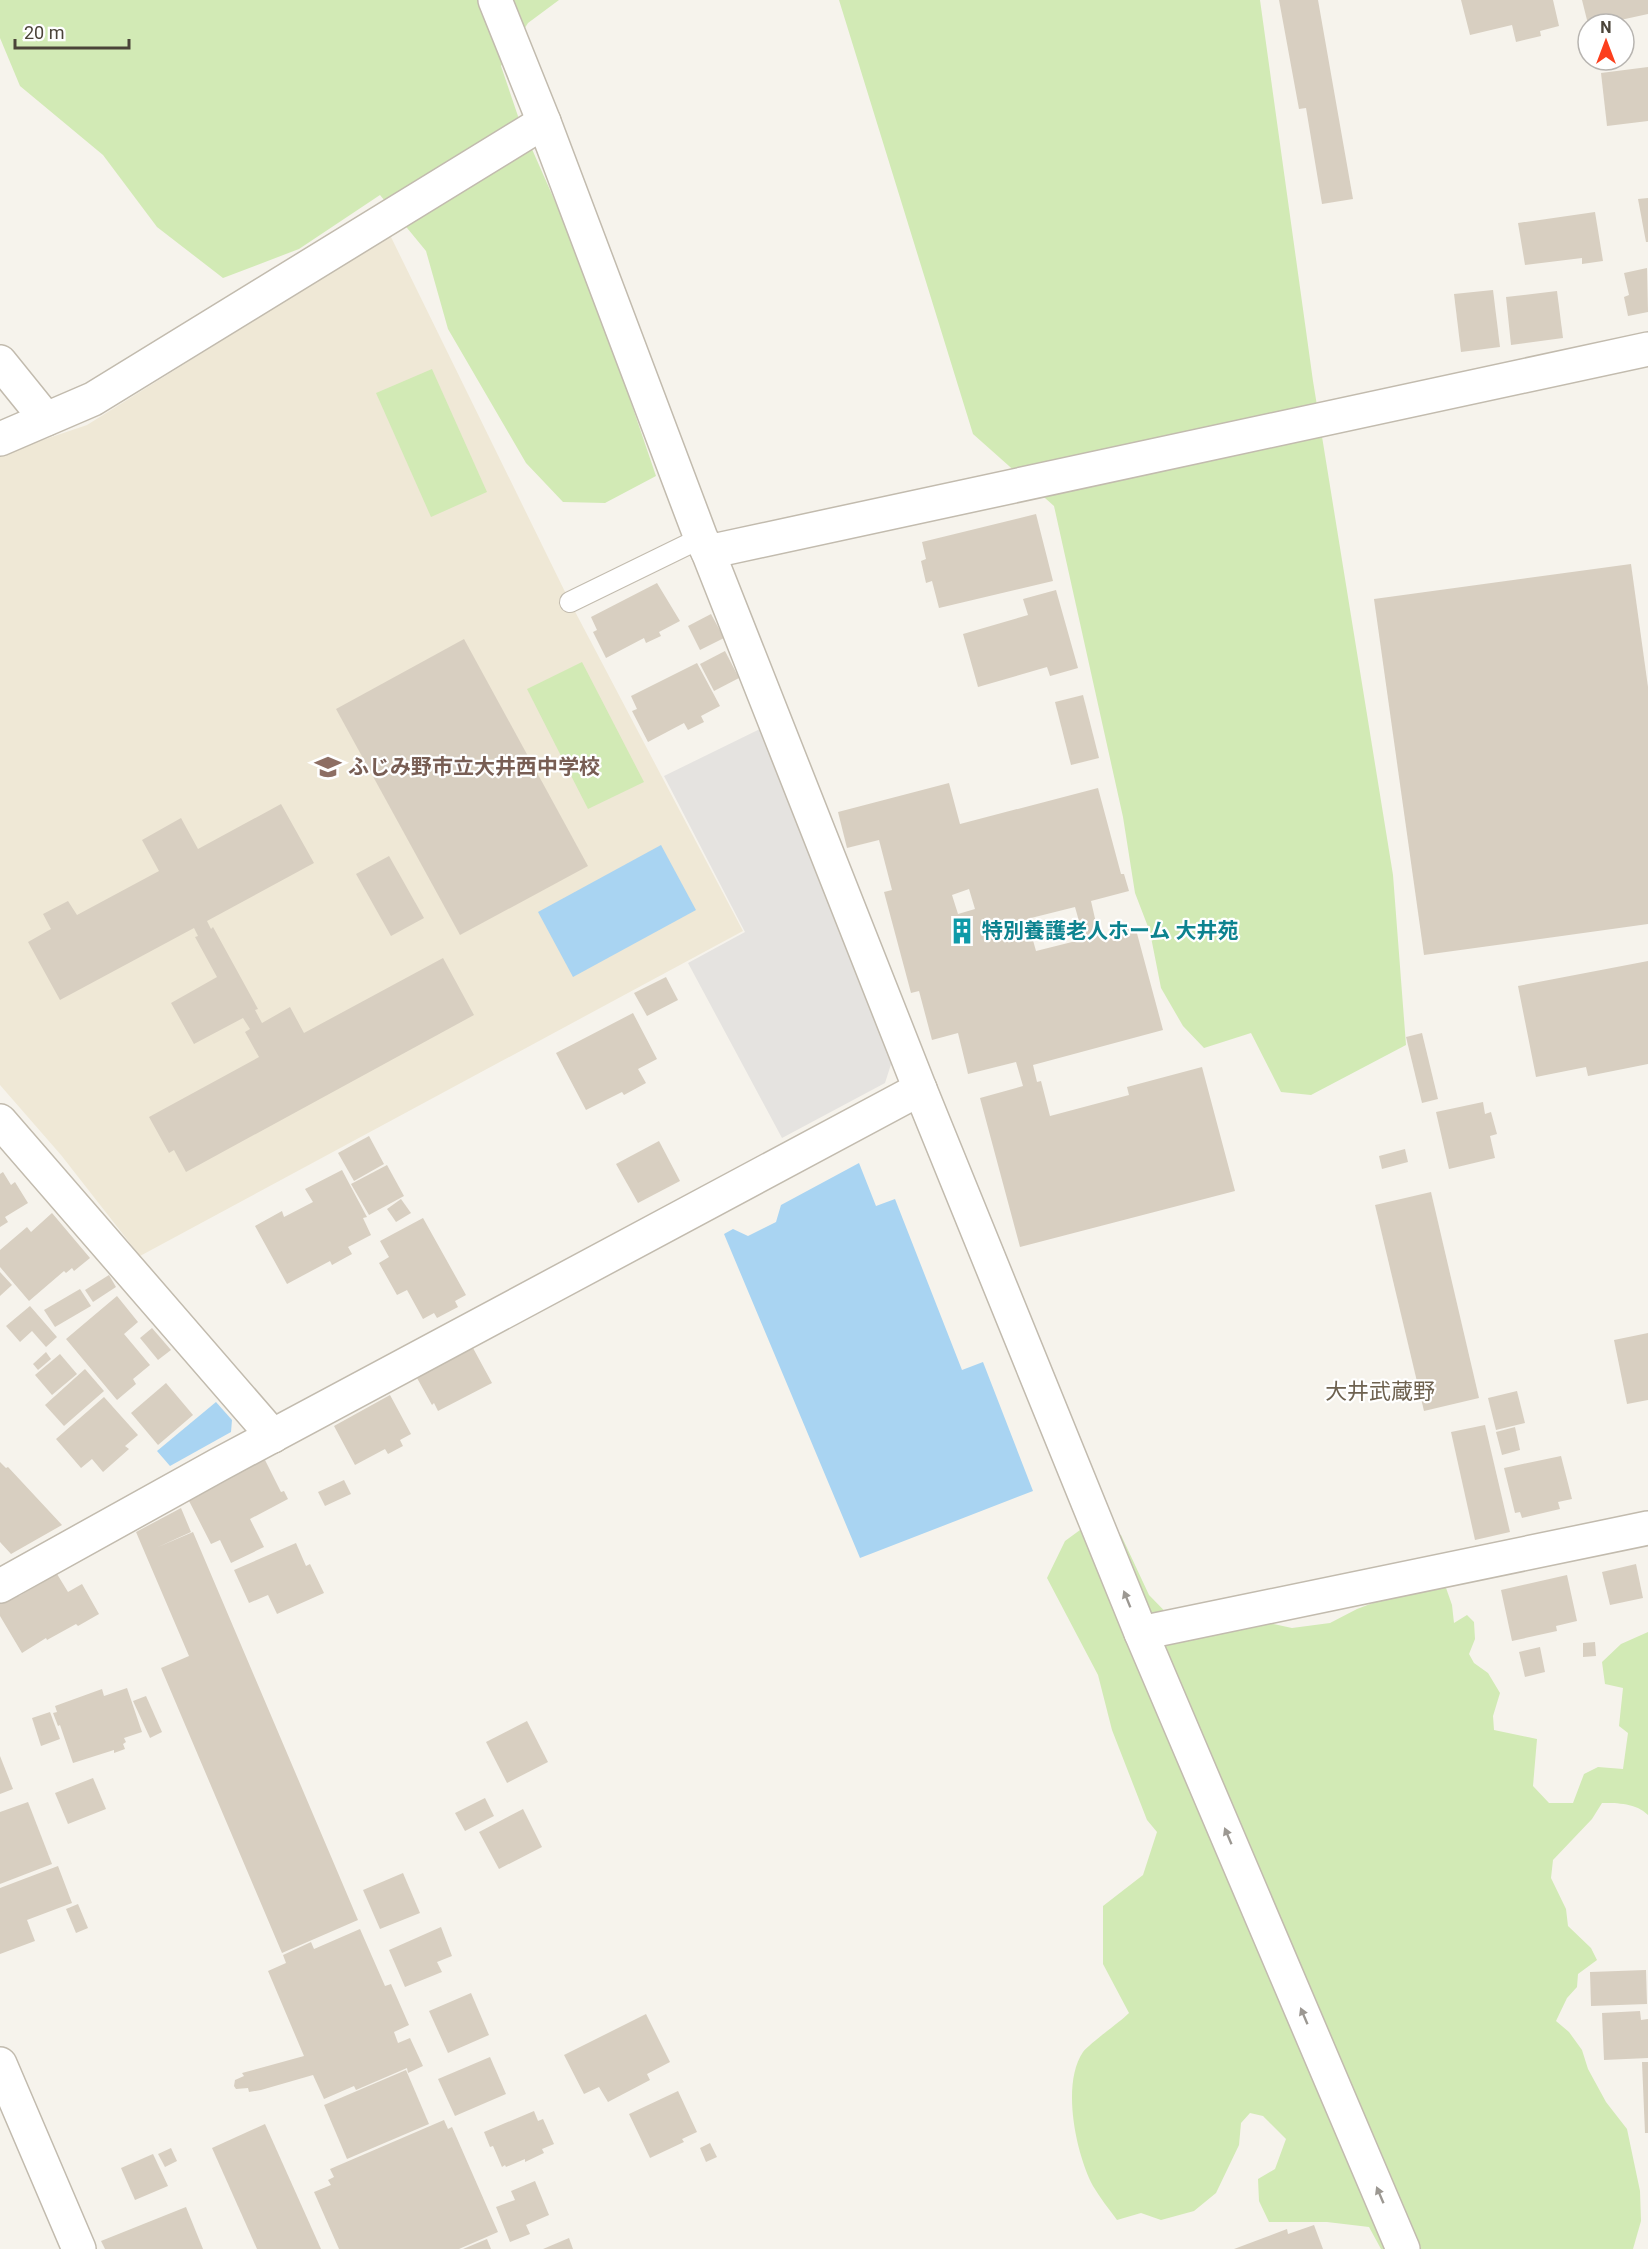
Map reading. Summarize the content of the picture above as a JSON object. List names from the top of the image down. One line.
{"districts":["大井武蔵野"],"places":{"school or university":["ふじみ野市立大井西中学校"],"building":["特別養護老人ホーム 大井苑"]},"scale_bar":"20 m","north":"top"}
